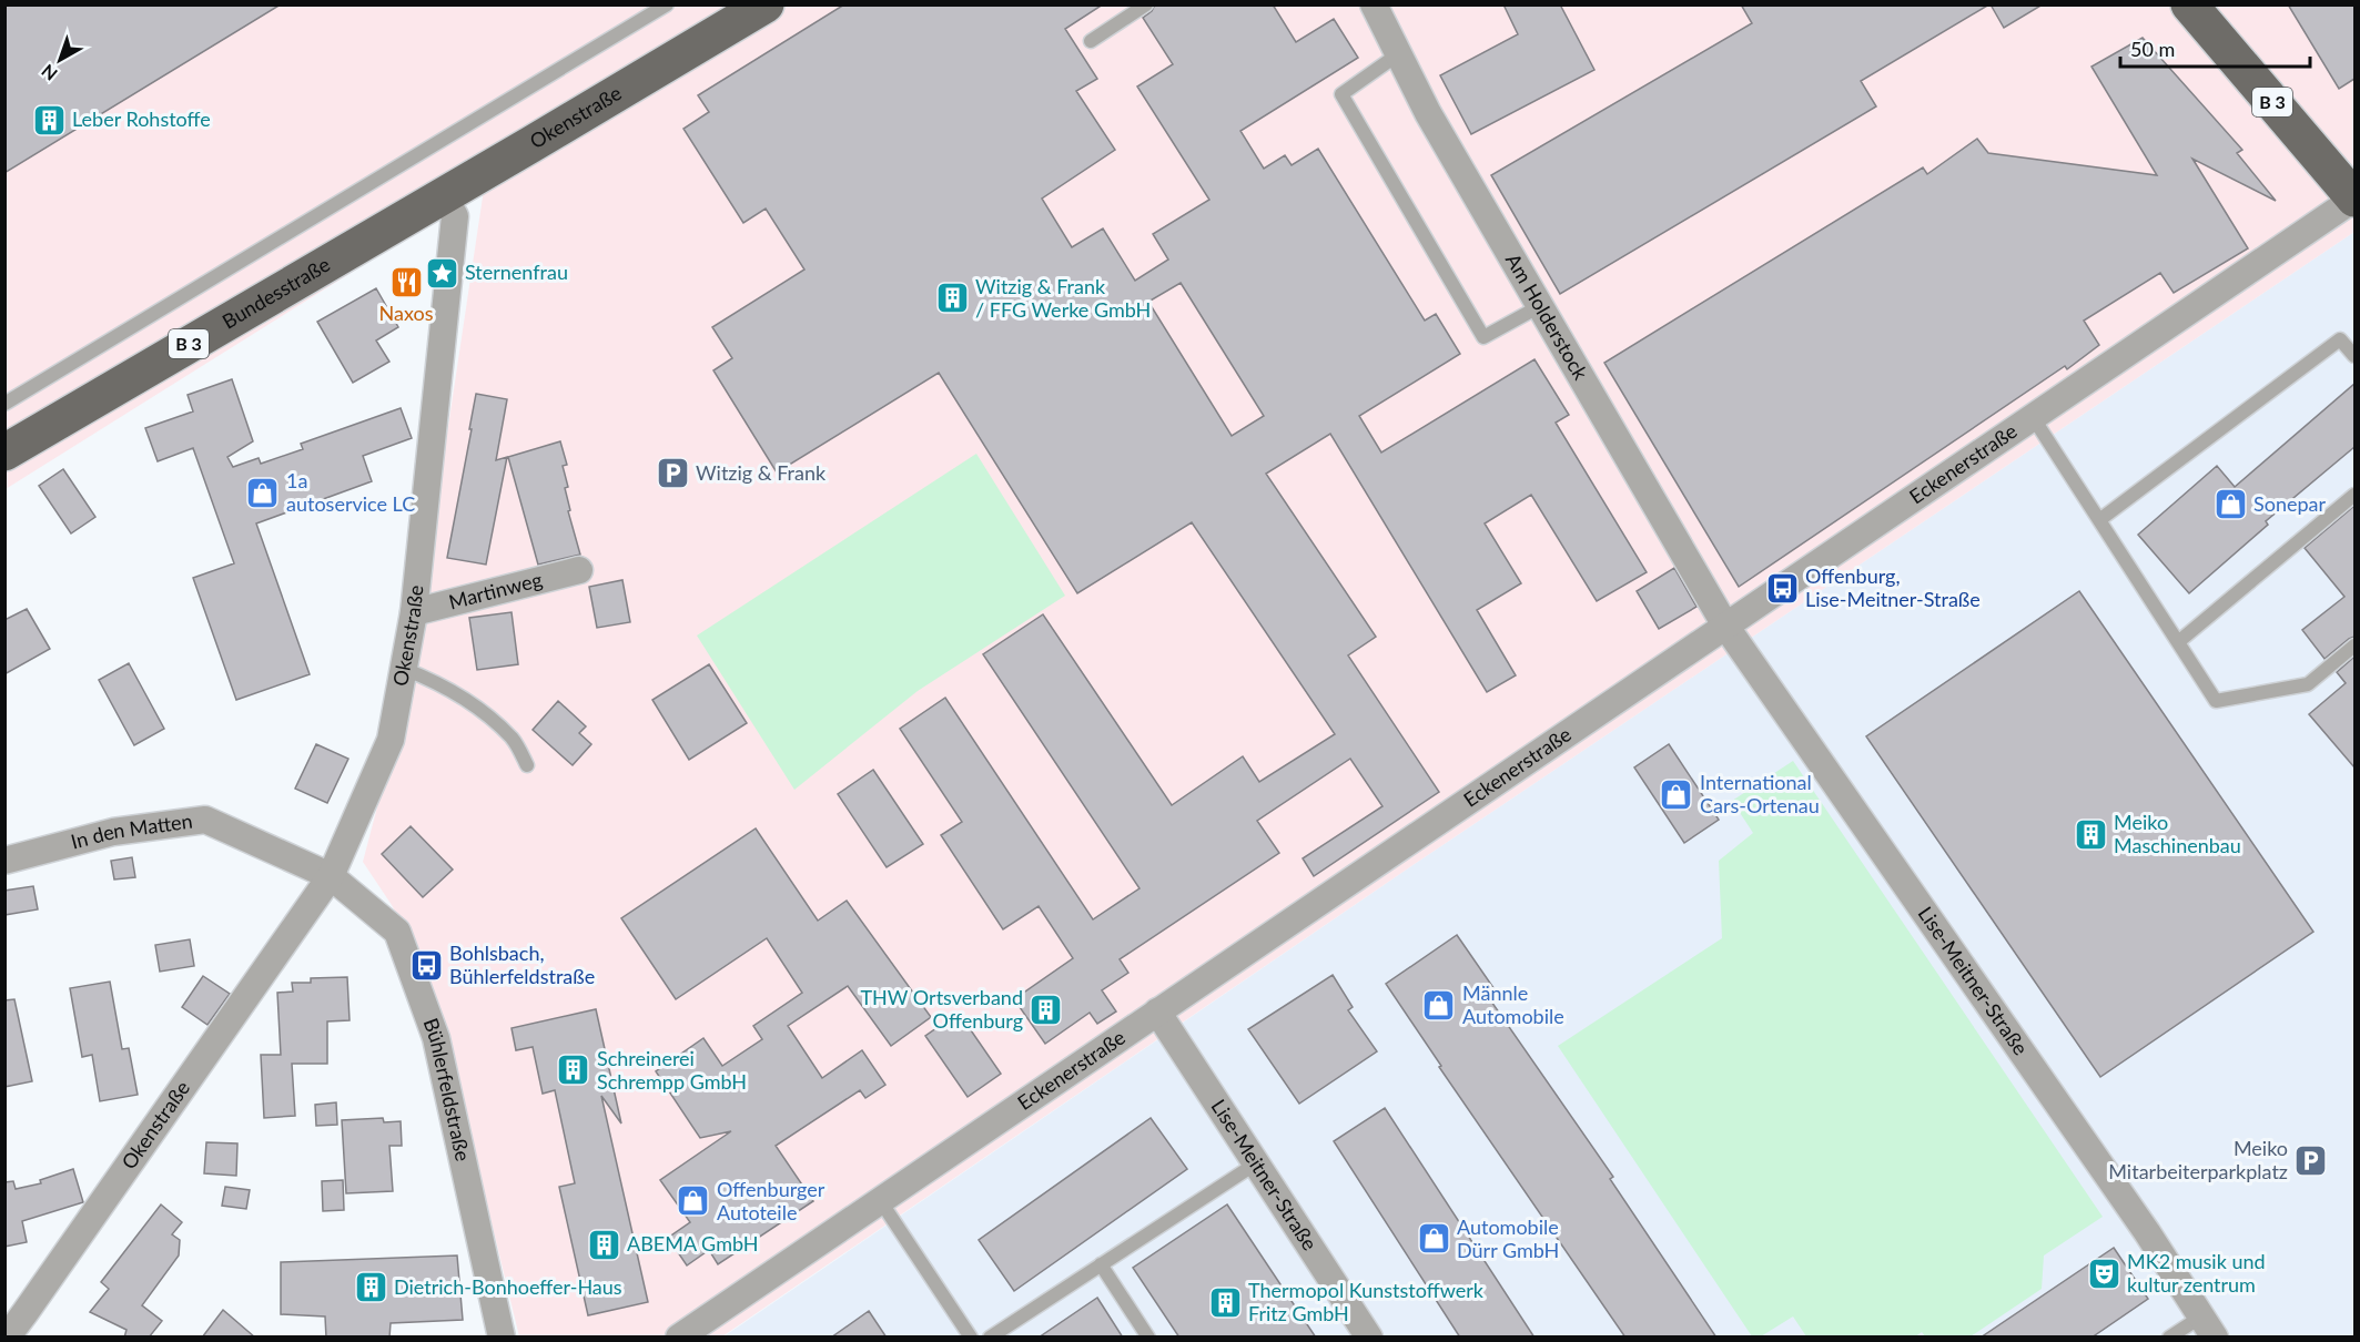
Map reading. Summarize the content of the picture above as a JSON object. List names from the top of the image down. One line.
{"streets":{"main road":["B 3","Okenstraße","Bundesstraße"],"street":["Am Holderstock","Eckenerstraße","Martinweg","In den Matten","Lise-Meitner-Straße","Bühlerfeldstraße"]},"crossings":[["B 3","Eckenerstraße"],["Okenstraße","Bundesstraße"],["Okenstraße","Martinweg"],["Okenstraße","In den Matten"],["Okenstraße","Bühlerfeldstraße"],["Am Holderstock","Eckenerstraße"],["Am Holderstock","Lise-Meitner-Straße"],["Eckenerstraße","Lise-Meitner-Straße"],["In den Matten","Bühlerfeldstraße"]],"places":{"building":["Leber Rohstoffe","Witzig & Frank / FFG Werke GmbH","Meiko Maschinenbau","THW Ortsverband Offenburg","Schreinerei Schrempp GmbH","ABEMA GmbH","Dietrich-Bonhoeffer-Haus","Thermopol Kunststoffwerk Fritz GmbH"],"place":["Sternenfrau"],"restaurant":["Naxos"],"parking":["Witzig & Frank","Meiko Mitarbeiterparkplatz"],"shop":["1a autoservice LC","Sonepar","International Cars-Ortenau","Männle Automobile","Offenburger Autoteile","Automobile Dürr GmbH"],"bus stop":["Offenburg, Lise-Meitner-Straße","Bohlsbach, Bühlerfeldstraße"],"theatre":["MK2 musik und kultur zentrum"]},"scale_bar":"50 m","north":"bottom left"}
